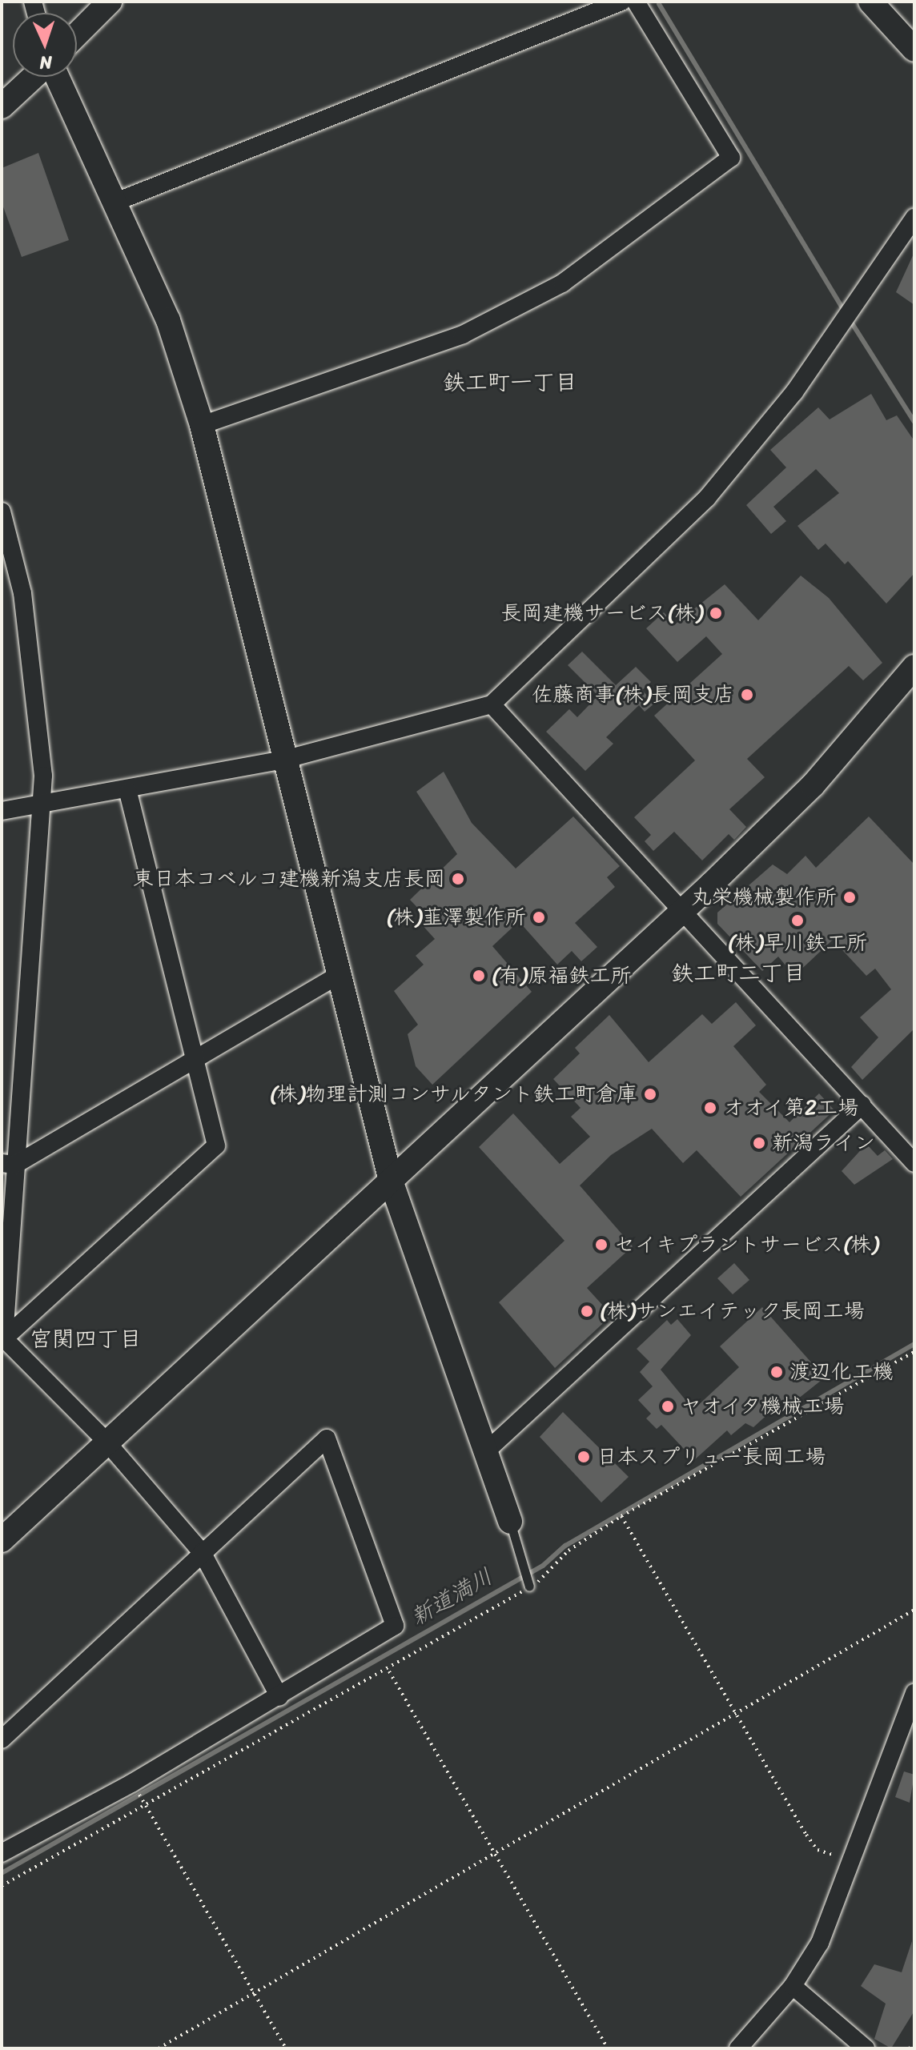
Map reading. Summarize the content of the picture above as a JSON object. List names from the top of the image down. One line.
{"districts":["鉄工町一丁目","鉄工町二丁目","宮関四丁目"],"water":["新道満川"],"places":["長岡建機サービス(株)","佐藤商事(株)長岡支店","東日本コベルコ建機新潟支店長岡","丸栄機械製作所","(株)韮澤製作所","(株)早川鉄工所","(有)原福鉄工所","(株)物理計測コンサルタント鉄工町倉庫","オオイ第2工場","新潟ライン","セイキプラントサービス(株)","(株)サンエイテック長岡工場","渡辺化工機","ヤオイタ機械工場","日本スプリュー長岡工場"],"north":"bottom"}
